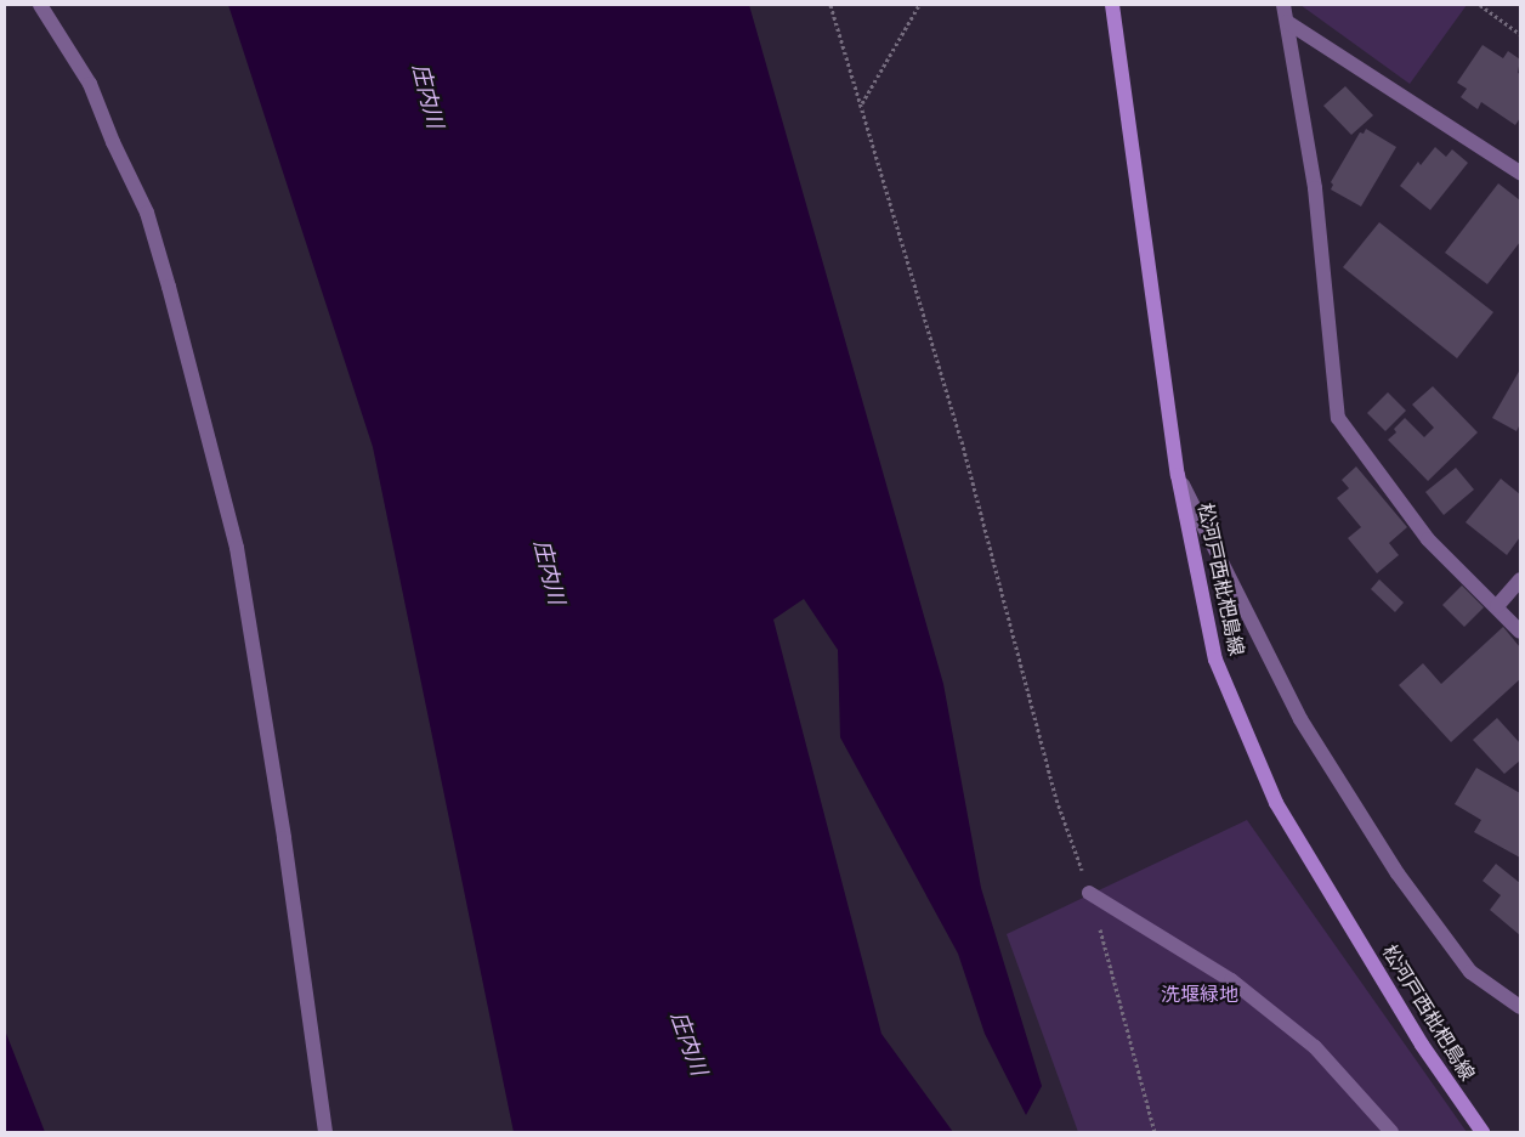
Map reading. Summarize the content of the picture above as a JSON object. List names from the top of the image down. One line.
{"streets":{"main road":["松河戸西枇杷島線"]},"water":["庄内川"],"parks":["洗堰緑地"]}
